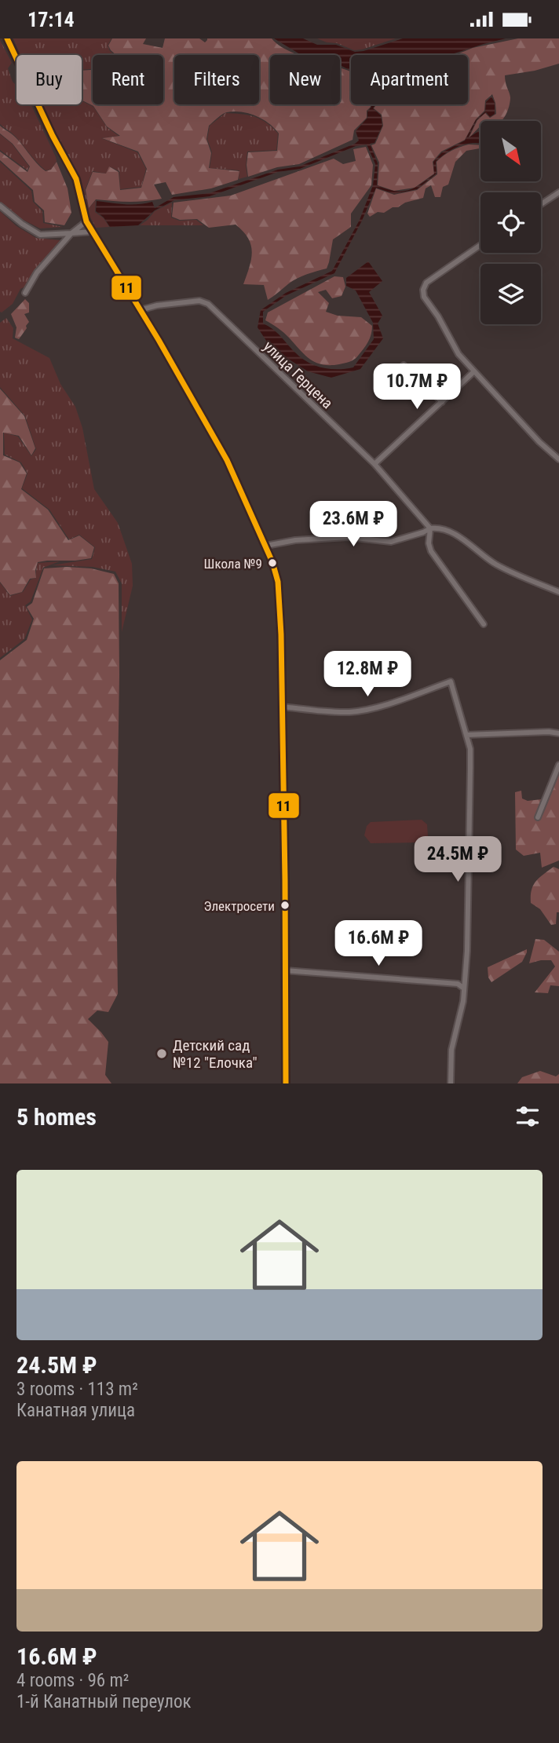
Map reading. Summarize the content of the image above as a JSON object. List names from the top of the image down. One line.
{"streets":{"street":["улица Герцена"]},"places":["Школа №9","Электросети","Детский сад №12 \"Елочка\""],"lines":["transit line 11"],"north":"bottom right","page":{"status":"17:14","chip":["Buy","Rent","Filters","New","Apartment"],"price":["10.7M ₽","23.6M ₽","12.8M ₽","24.5M ₽","16.6M ₽"],"heading":"5 homes","list":[{"name":"24.5M ₽","note":"3 rooms · 113 m² · Канатная улица"},{"name":"16.6M ₽","note":"4 rooms · 96 m² · 1-й Канатный переулок"}]}}
